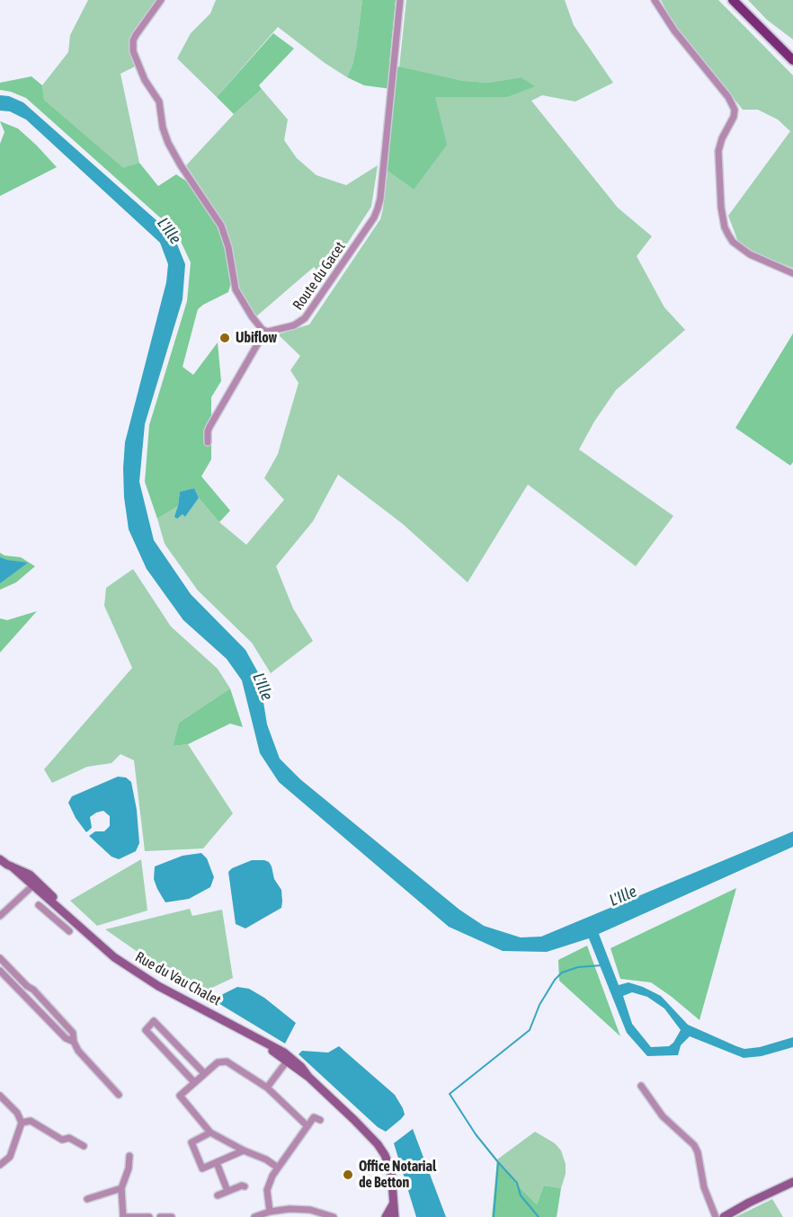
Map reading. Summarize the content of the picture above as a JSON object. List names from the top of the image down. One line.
{"streets":{"street":["Route du Gacet","Rue du Vau Chalet"]},"water":["L'Ille"],"places":["Ubiflow","Office Notarial de Betton"]}
